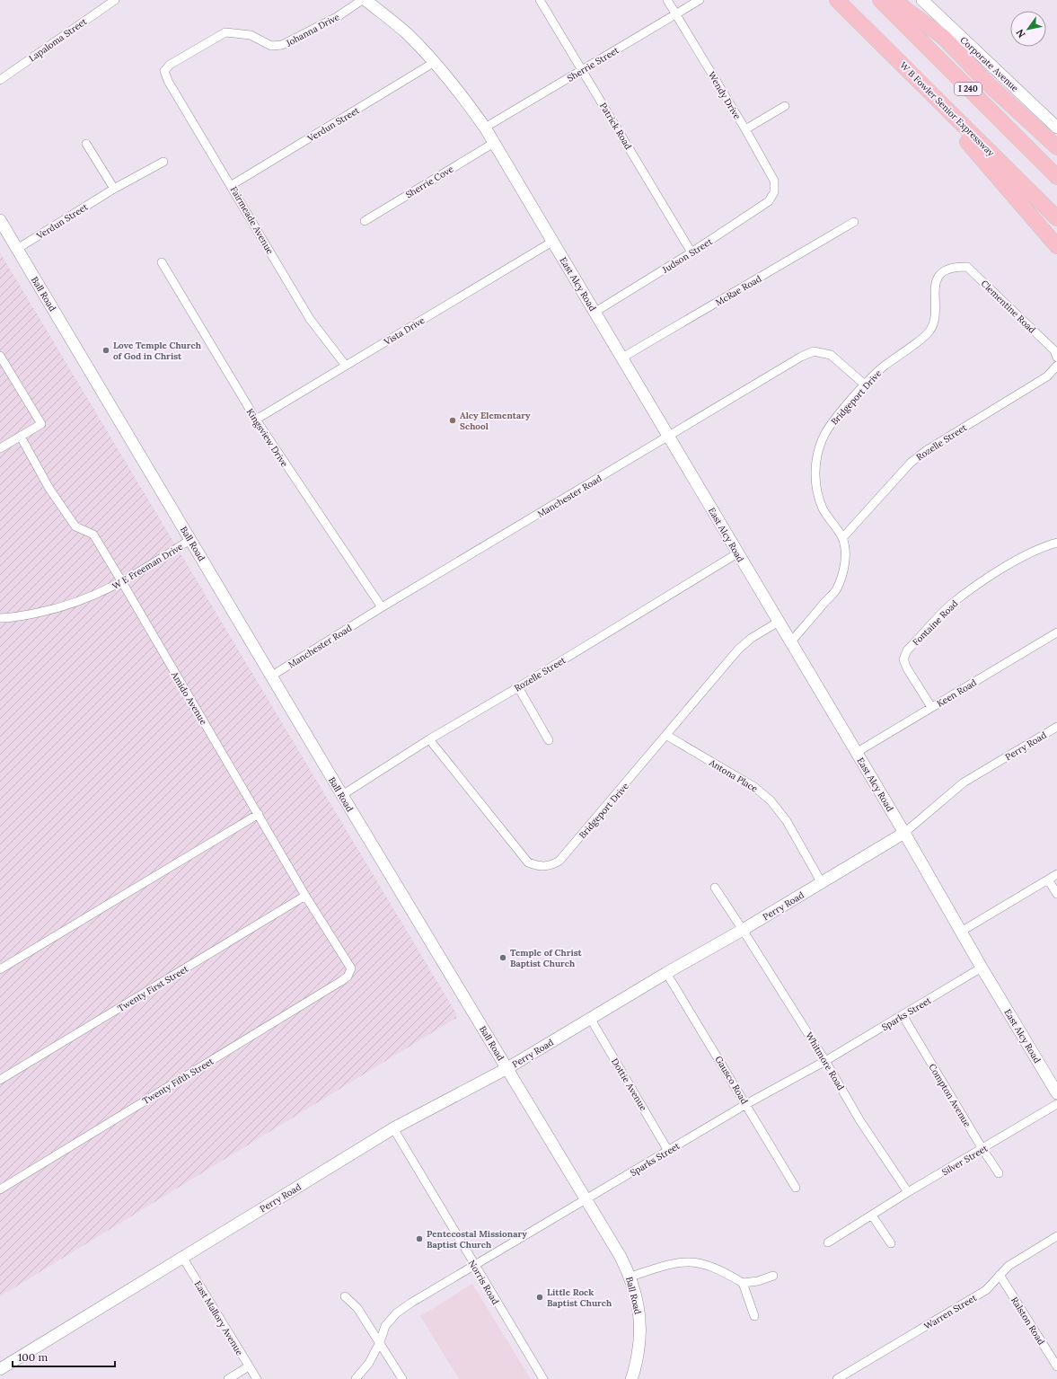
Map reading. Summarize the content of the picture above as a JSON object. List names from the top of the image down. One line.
{"streets":{"highway":["I 240","W B Fowler Senior Expressway"],"street":["Johanna Drive","Lapaloma Street","Sherrie Street","Corporate Avenue","Wendy Drive","Verdun Street","Patrick Road","Sherrie Cove","Fairmeade Avenue","Judson Street","East Alcy Road","McRae Road","Ball Road","Clementine Road","Vista Drive","Bridgeport Drive","Kingsview Drive","Rozelle Street","Manchester Road","W E Freeman Drive","Fontaine Road","Keen Road","Amido Avenue","Perry Road","Antona Place","Twenty First Street","Sparks Street","Whitmore Road","Gausco Road","Twenty Fifth Street","Dottie Avenue","Compton Avenue","Silver Street","Norris Road","Warren Street","East Mallory Avenue","Ralston Road"]},"crossings":[["Johanna Drive","Fairmeade Avenue"],["Sherrie Street","Wendy Drive"],["Sherrie Street","Patrick Road"],["Sherrie Street","East Alcy Road"],["Wendy Drive","Judson Street"],["Verdun Street","Fairmeade Avenue"],["Verdun Street","East Alcy Road"],["Verdun Street","Ball Road"],["Patrick Road","Judson Street"],["Sherrie Cove","East Alcy Road"],["Fairmeade Avenue","Vista Drive"],["Judson Street","East Alcy Road"],["East Alcy Road","McRae Road"],["East Alcy Road","Vista Drive"],["East Alcy Road","Bridgeport Drive"],["East Alcy Road","Rozelle Street"],["East Alcy Road","Manchester Road"],["East Alcy Road","Keen Road"],["East Alcy Road","Perry Road"],["East Alcy Road","Sparks Street"],["Ball Road","Rozelle Street"],["Ball Road","Manchester Road"],["Ball Road","W E Freeman Drive"],["Ball Road","Perry Road"],["Ball Road","Sparks Street"],["Clementine Road","Bridgeport Drive"],["Vista Drive","Kingsview Drive"],["Bridgeport Drive","Rozelle Street"],["Bridgeport Drive","Manchester Road"],["Bridgeport Drive","Antona Place"],["Kingsview Drive","Manchester Road"],["W E Freeman Drive","Amido Avenue"],["Fontaine Road","Keen Road"],["Amido Avenue","Twenty First Street"],["Amido Avenue","Twenty Fifth Street"],["Perry Road","Antona Place"],["Perry Road","Whitmore Road"],["Perry Road","Gausco Road"],["Perry Road","Dottie Avenue"],["Perry Road","Norris Road"],["Perry Road","East Mallory Avenue"],["Sparks Street","Whitmore Road"],["Sparks Street","Gausco Road"],["Sparks Street","Dottie Avenue"],["Sparks Street","Compton Avenue"],["Sparks Street","Norris Road"],["Whitmore Road","Silver Street"],["Compton Avenue","Silver Street"],["Warren Street","Ralston Road"]],"places":["Love Temple Church of God in Christ","Alcy Elementary School","Temple of Christ Baptist Church","Pentecostal Missionary Baptist Church","Little Rock Baptist Church"],"scale_bar":"100 m","north":"bottom left"}
